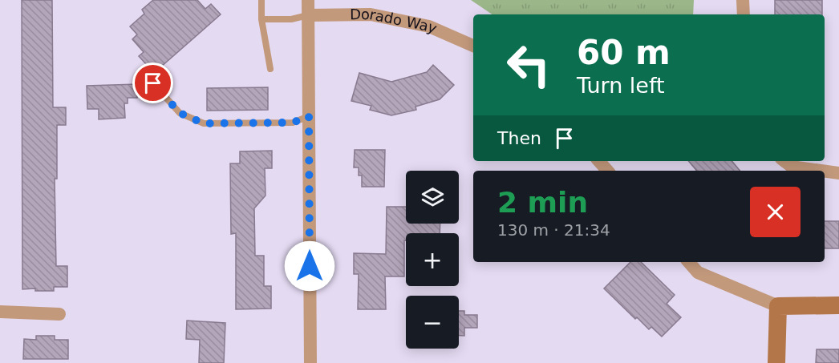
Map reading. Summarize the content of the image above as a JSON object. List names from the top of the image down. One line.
{"streets":{"street":["Dorado Way"]},"page":{"turn":["60 m","Turn left"],"then":"Then","map_buttons":["+","−"],"heading":["2 min","130 m · 21:34"]}}
